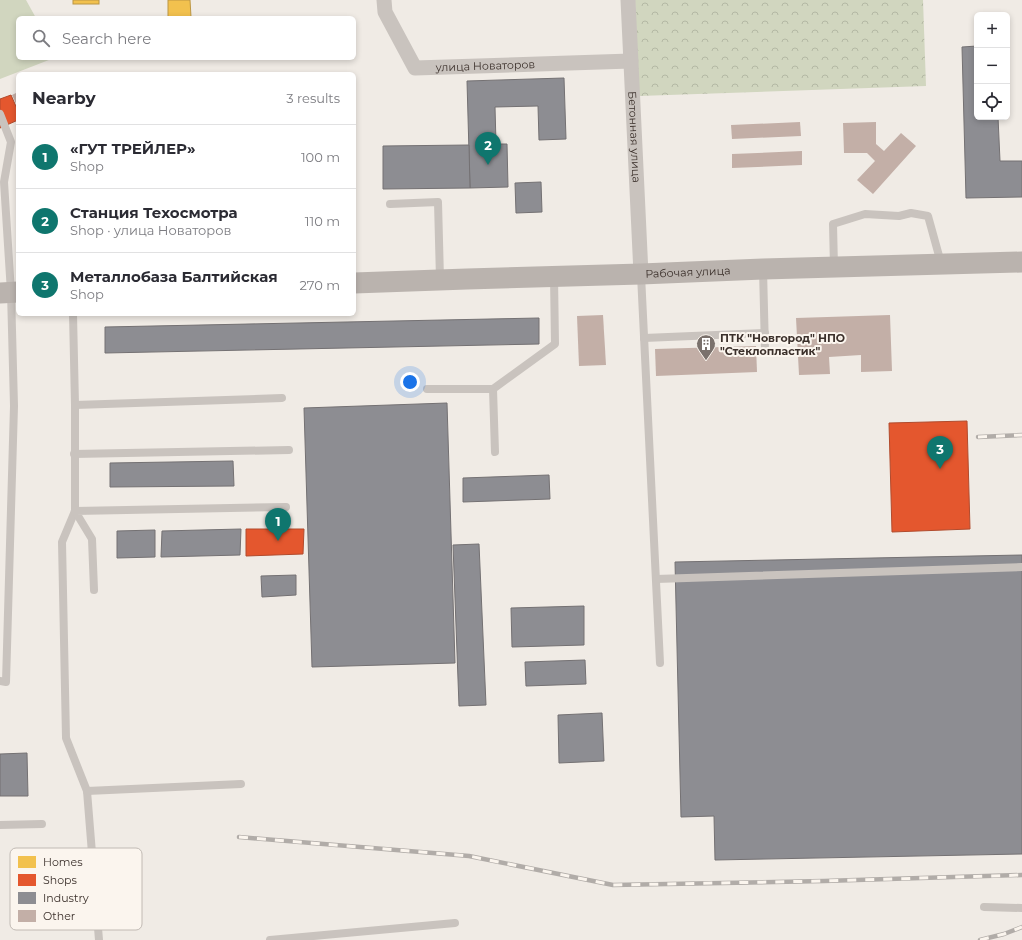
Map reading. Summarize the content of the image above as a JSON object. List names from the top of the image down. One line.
{"streets":{"main road":["Рабочая улица"],"street":["улица Новаторов","Бетонная улица"]},"crossings":[["улица Новаторов","Бетонная улица"],["Бетонная улица","Рабочая улица"]],"places":{"building":["ПТК \"Новгород\" НПО \"Стеклопластик\""]},"legend":["Homes","Shops","Industry","Other"],"page":{"map_buttons":["+","−"],"search":"Search here","heading":["Nearby","3 results"],"list":[{"mark":"1","name":"«ГУТ ТРЕЙЛЕР»","note":"Shop","value":"100 m"},{"mark":"2","name":"Станция Техосмотра","note":"Shop · улица Новаторов","value":"110 m"},{"mark":"3","name":"Металлобаза Балтийская","note":"Shop","value":"270 m"}],"pins":["2","3","1"]}}
